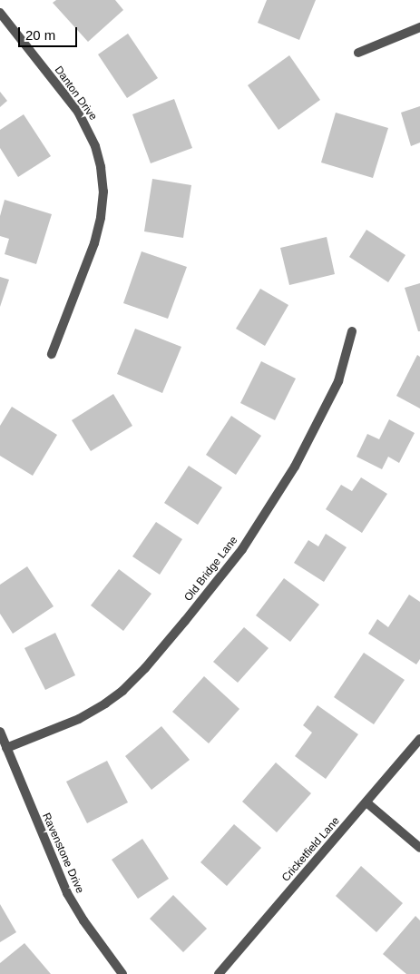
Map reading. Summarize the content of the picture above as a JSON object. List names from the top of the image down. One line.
{"streets":{"street":["Danton Drive","Old Bridge Lane","Cricketfield Lane","Ravenstone Drive"]},"crossings":[["Old Bridge Lane","Ravenstone Drive"]],"scale_bar":"20 m"}
